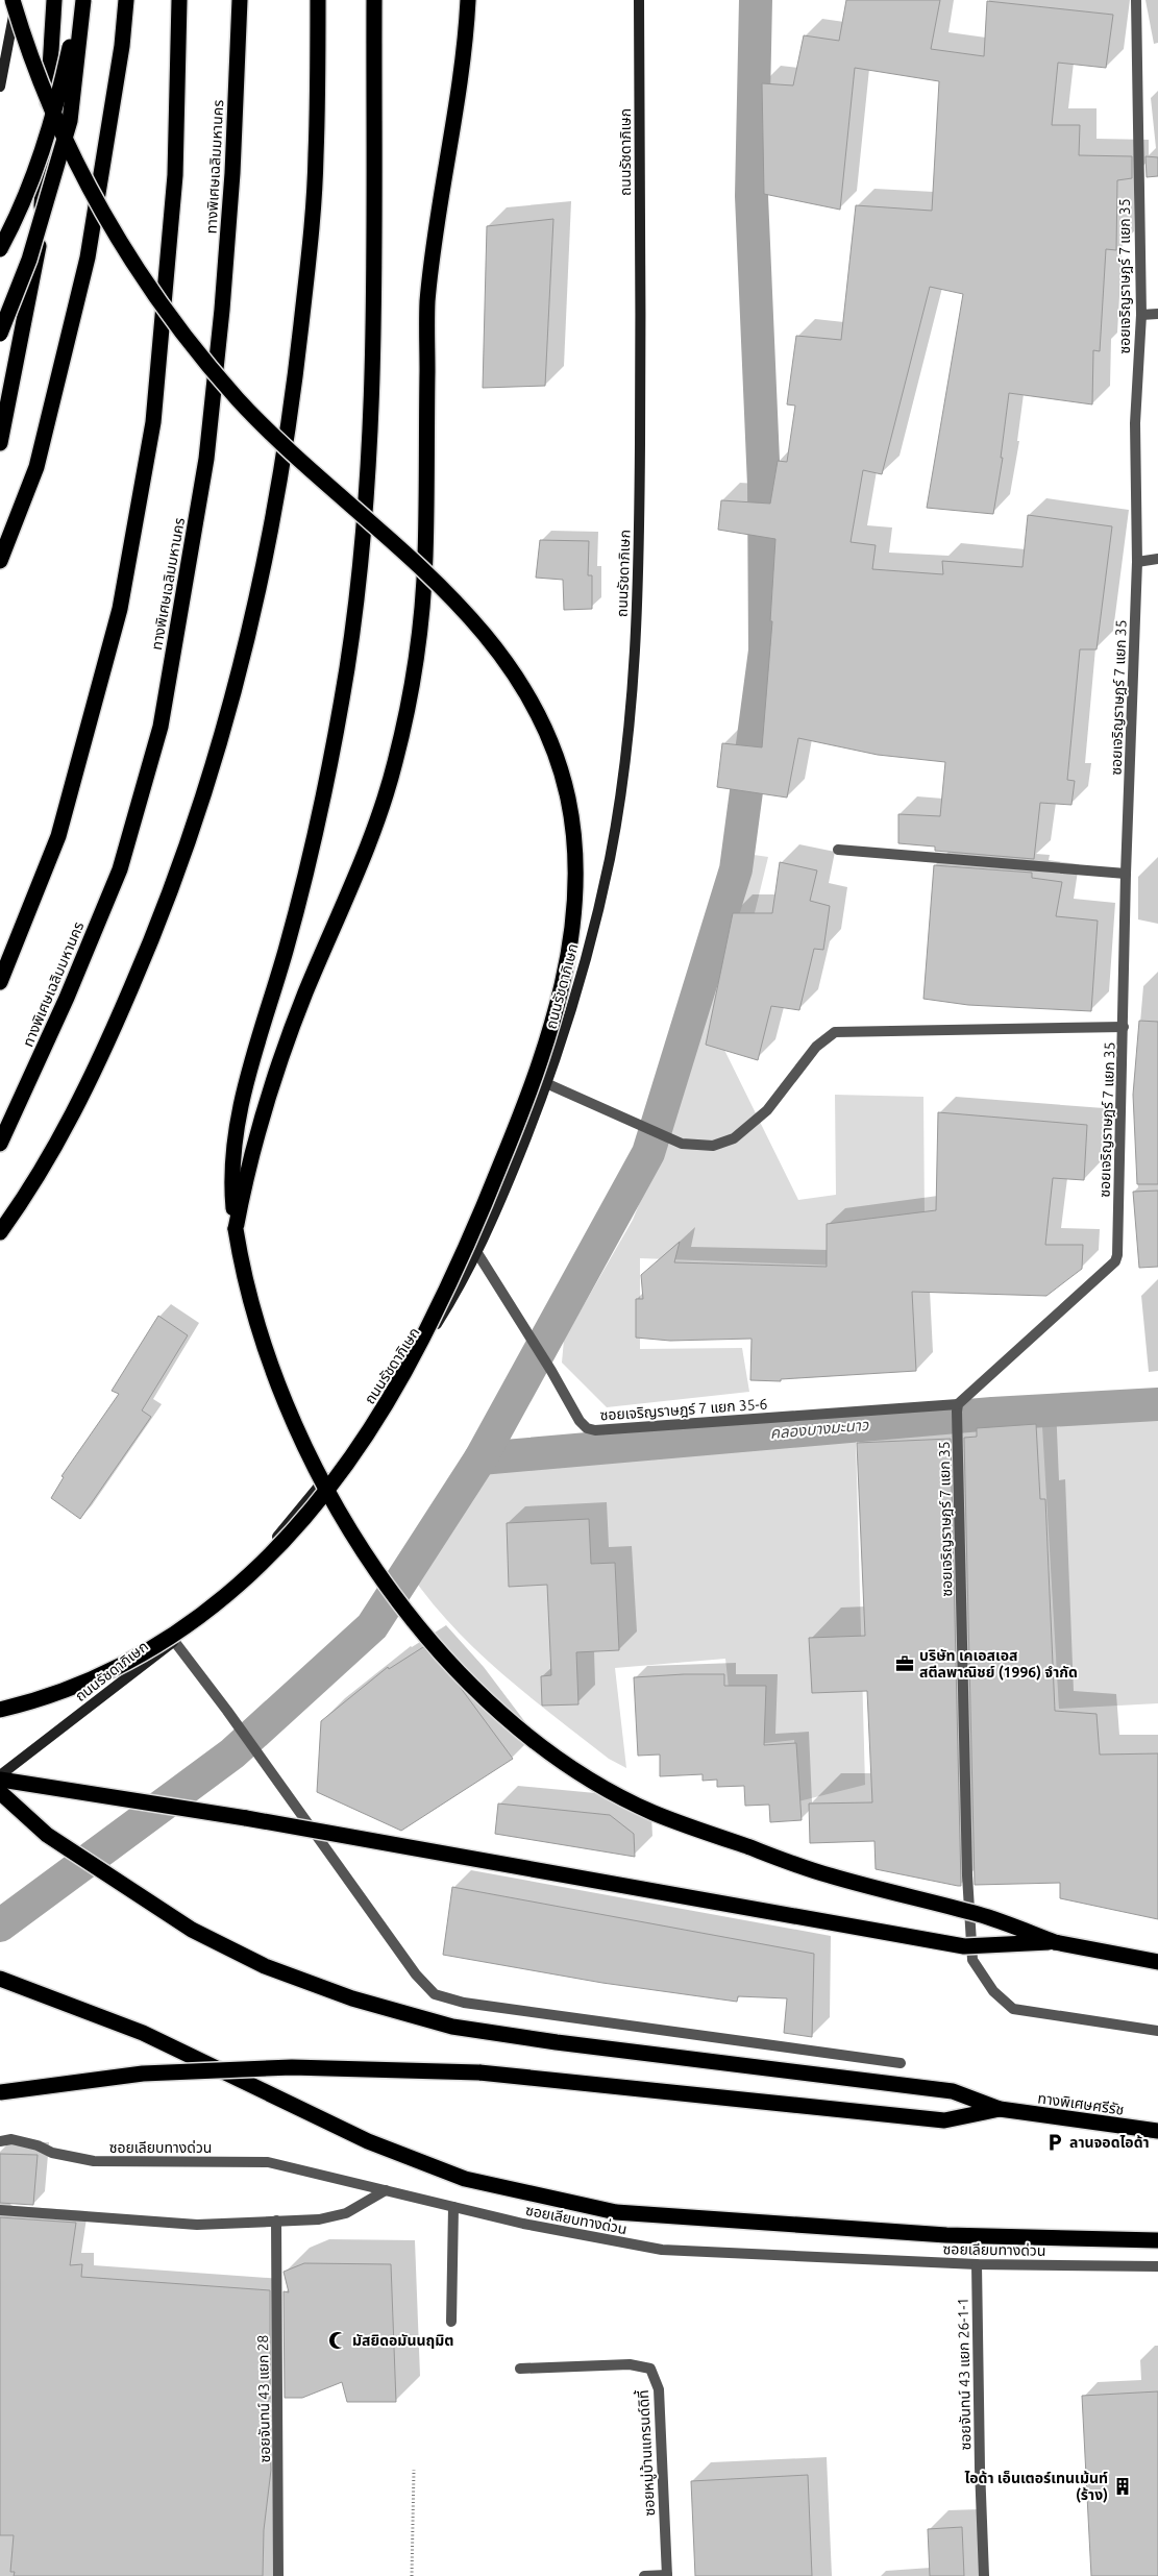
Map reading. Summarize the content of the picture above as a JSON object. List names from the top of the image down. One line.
{"streets":{"highway":["ทางพิเศษเฉลิมมหานคร","ทางพิเศษศรีรัช"],"main road":["ถนนรัชดาภิเษก"],"street":["ซอยเจริญราษฎร์ 7 แยก 35","ซอยเจริญราษฎร์ 7 แยก 35-6","ซอยเลียบทางด่วน","ซอยจันทน์ 43 แยก 26-1-1","ซอยจันทน์ 43 แยก 28","ซอยหมู่บ้านแกรนด์ดิที้"]},"crossings":[["ถนนรัชดาภิเษก","ซอยเจริญราษฎร์ 7 แยก 35-6"],["ซอยเจริญราษฎร์ 7 แยก 35","ซอยเจริญราษฎร์ 7 แยก 35-6"],["ซอยเลียบทางด่วน","ซอยจันทน์ 43 แยก 26-1-1"]],"water":["คลองบางมะนาว"],"places":{"office":["บริษัท เคเอสเอส สตีลพาณิชย์ (1996) จำกัด"],"parking":["ลานจอดไอด้า"],"mosque":["มัสยิดอมันนฤมิต"],"building":["ไอด้า เอ็นเตอร์เทนเม้นท์ (ร้าง)"]}}
